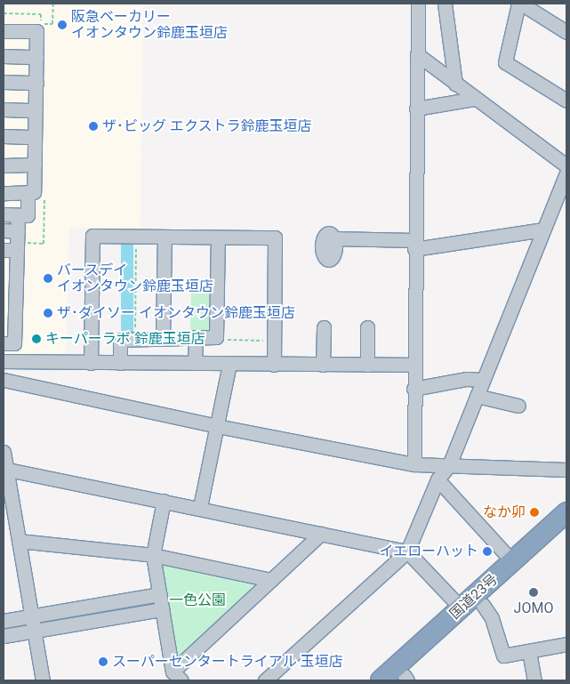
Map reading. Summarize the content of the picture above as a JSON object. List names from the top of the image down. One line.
{"streets":{"highway":["国道23号"]},"parks":["一色公園"],"places":["阪急ベーカリー イオンタウン鈴鹿玉垣店","ザ･ビッグ エクストラ鈴鹿玉垣店","バースデイ イオンタウン鈴鹿玉垣店","ザ･ダイソー イオンタウン鈴鹿玉垣店","キーパーラボ 鈴鹿玉垣店","なか卯","イエローハット","JOMO","スーパーセンタートライアル 玉垣店"]}
